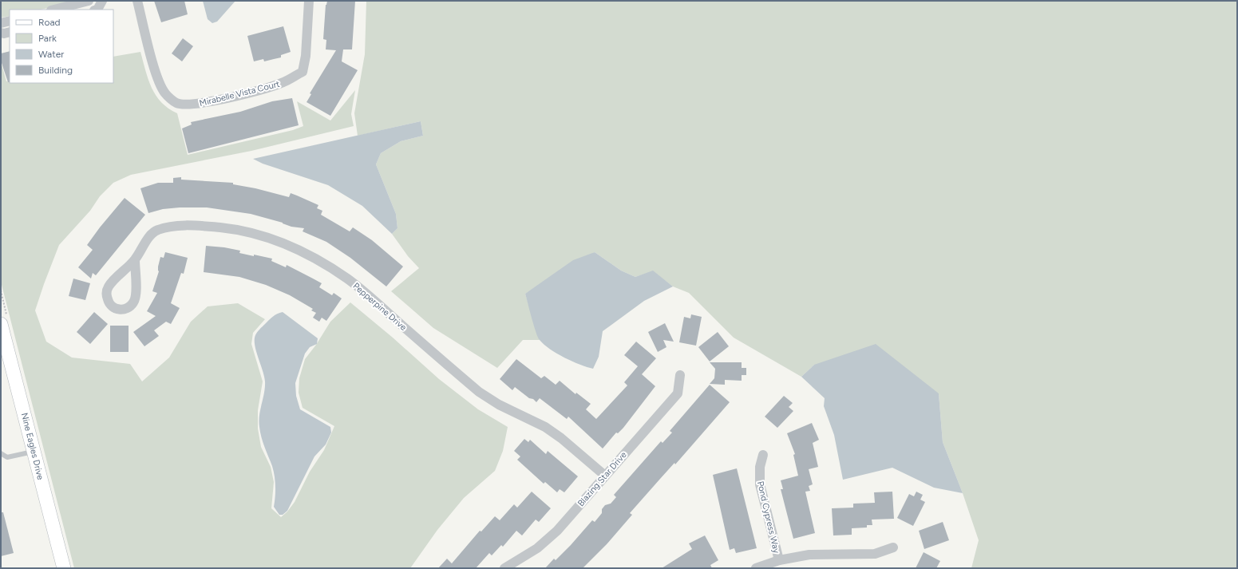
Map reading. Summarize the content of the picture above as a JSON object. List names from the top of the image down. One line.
{"streets":{"street":["Mirabelle Vista Court","Pepperpine Drive","Nine Eagles Drive","Blazing Star Drive","Pond Cypress Way"]},"crossings":[["Pepperpine Drive","Blazing Star Drive"]],"legend":["Road","Park","Water","Building"]}
